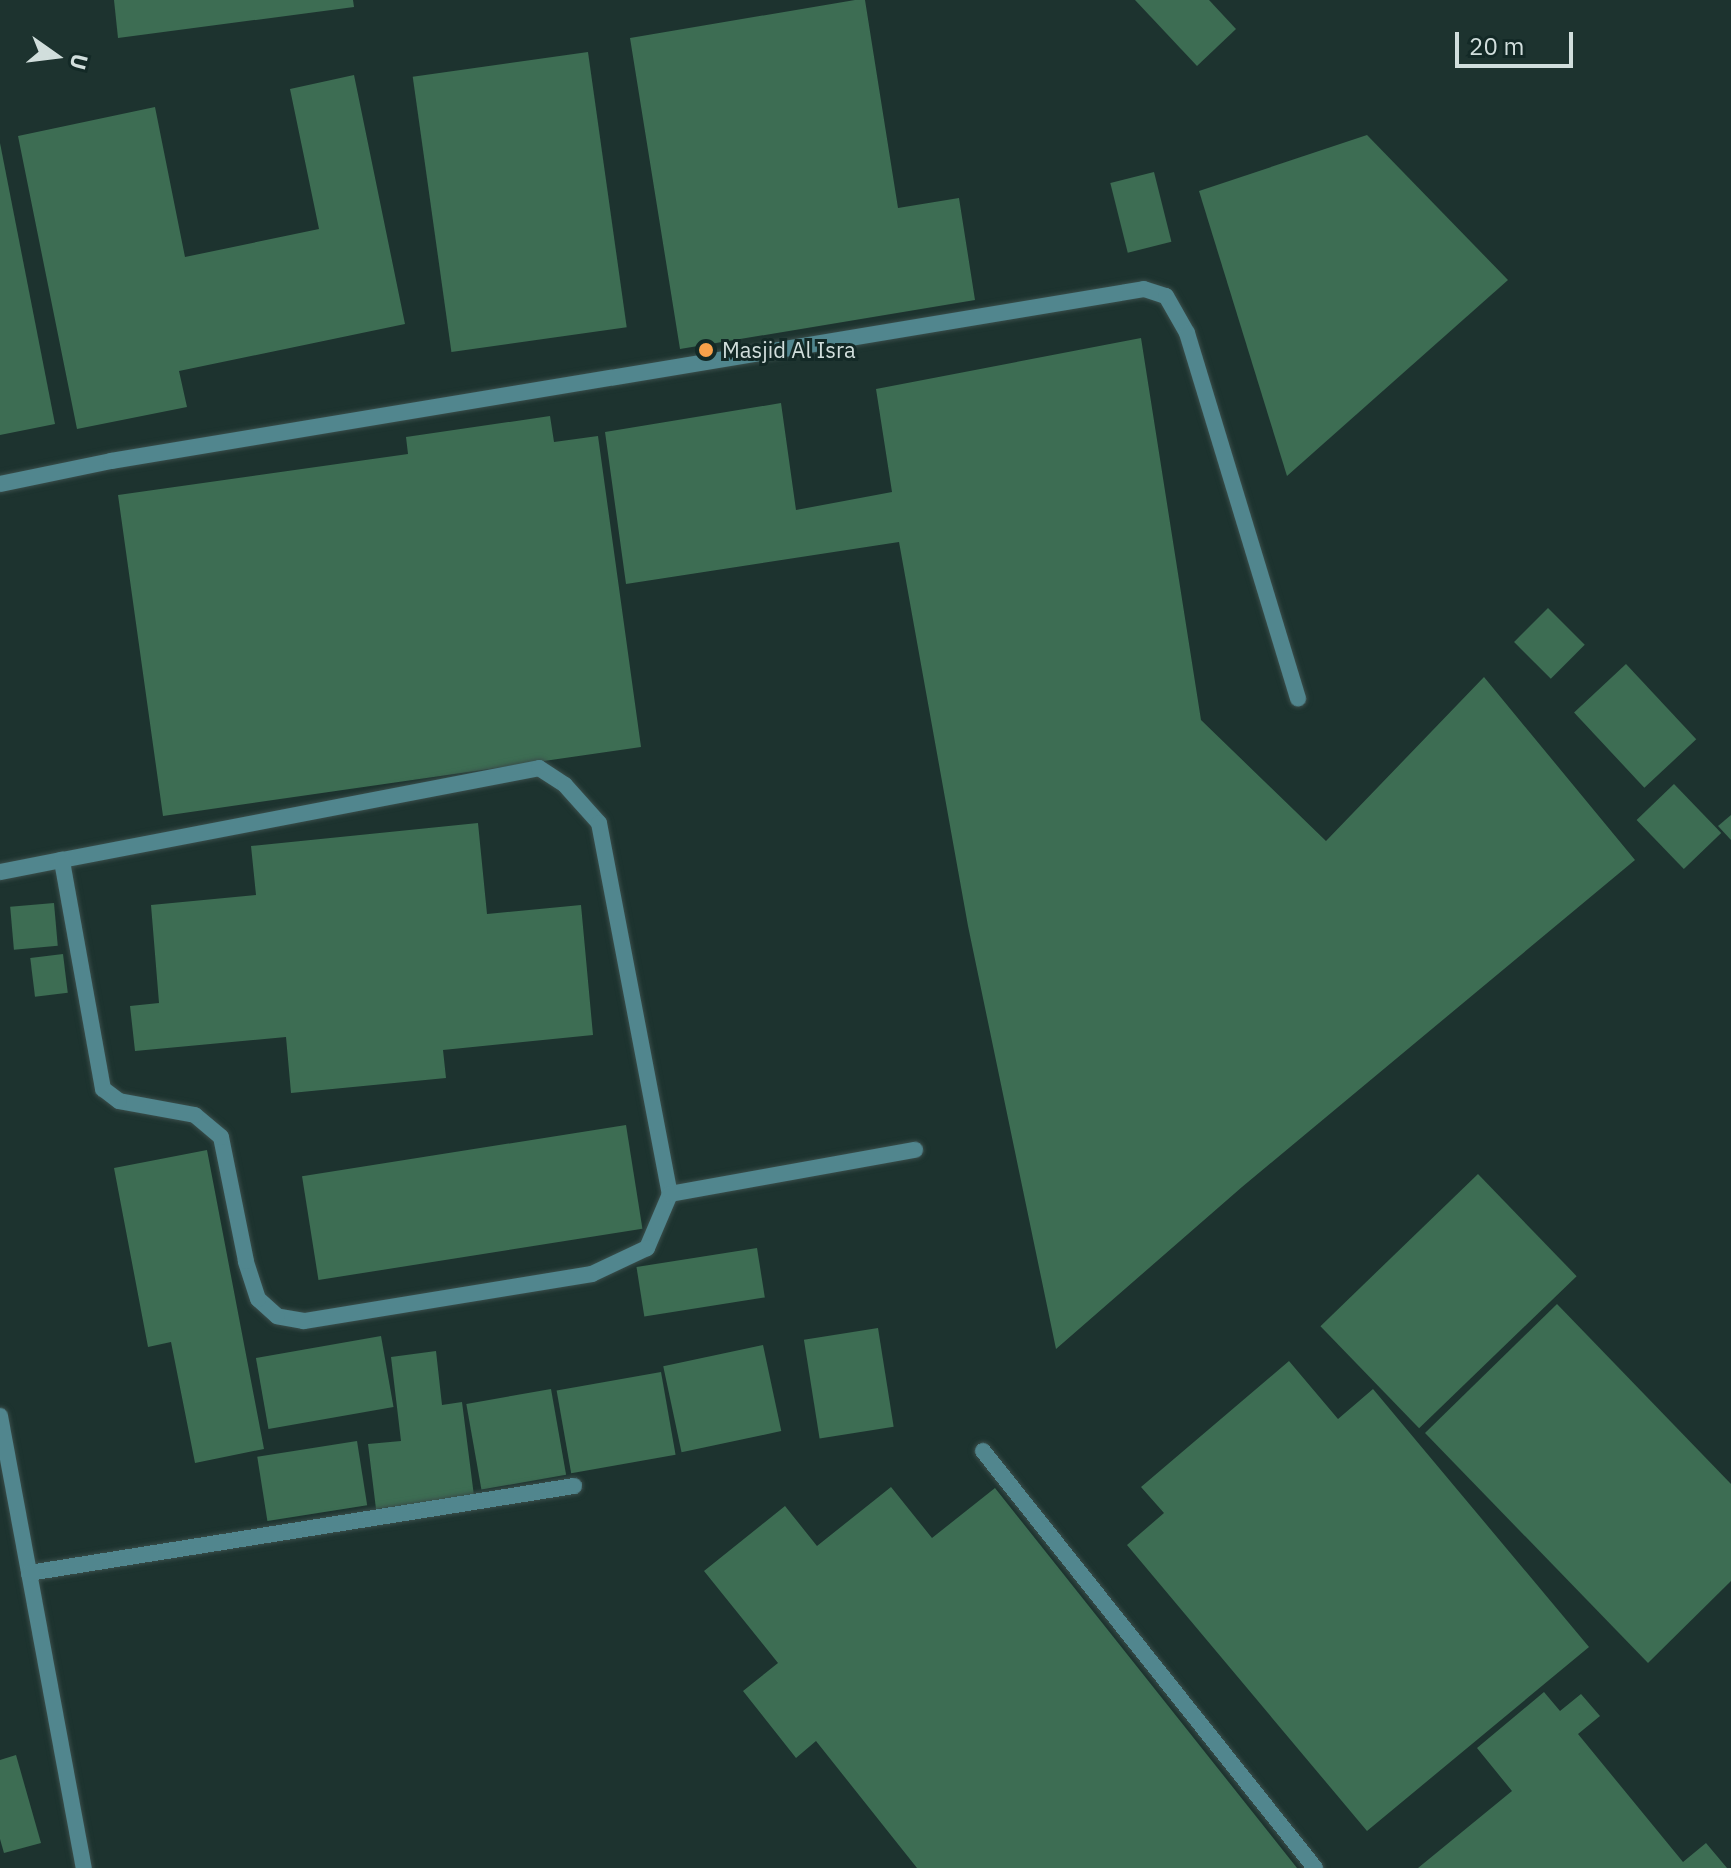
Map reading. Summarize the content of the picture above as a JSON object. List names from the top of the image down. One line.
{"places":["Masjid Al Isra"],"scale_bar":"20 m","north":"right"}
